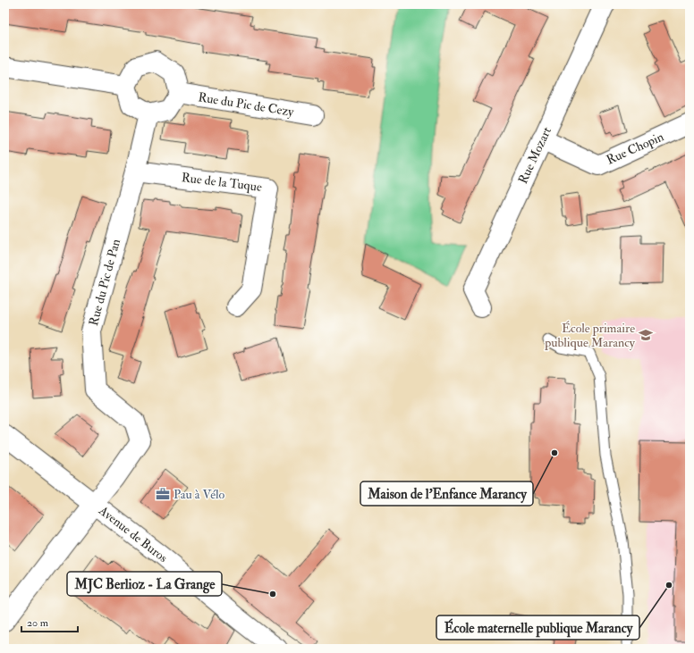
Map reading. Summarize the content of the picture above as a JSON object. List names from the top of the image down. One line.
{"streets":{"street":["Rue du Pic de Cezy","Rue Chopin","Rue Mozart","Rue de la Tuque","Rue du Pic de Pan","Avenue de Buros"]},"crossings":[["Rue du Pic de Cezy","Rue du Pic de Pan"],["Rue Chopin","Rue Mozart"],["Rue de la Tuque","Rue du Pic de Pan"],["Rue du Pic de Pan","Avenue de Buros"]],"places":{"school or university":["École primaire publique Marancy"],"other":["Maison de l'Enfance Marancy","École maternelle publique Marancy","MJC Berlioz - La Grange"],"office":["Pau à Vélo"]},"scale_bar":"20 m"}
